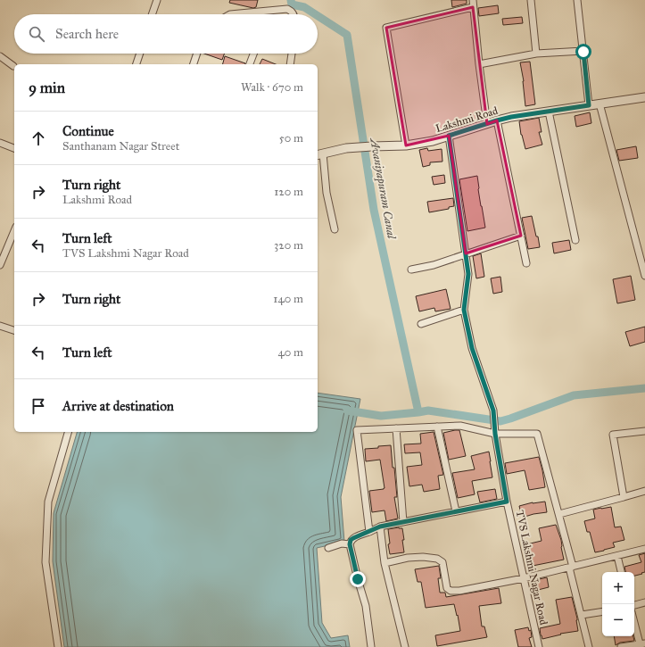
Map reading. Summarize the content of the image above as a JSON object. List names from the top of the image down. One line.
{"streets":{"street":["Lakshmi Road","TVS Lakshmi Nagar Road"]},"crossings":[["Lakshmi Road","TVS Lakshmi Nagar Road"]],"water":["Avaniyapuram Canal"],"page":{"search":"Search here","heading":["9 min","Walk · 670 m"],"list":[["Continue","Santhanam Nagar Street","50 m"],["Turn right","Lakshmi Road","120 m"],["Turn left","TVS Lakshmi Nagar Road","320 m"],["Turn right","140 m"],["Turn left","40 m"],"Arrive at destination"],"map_buttons":["+","−"]}}
